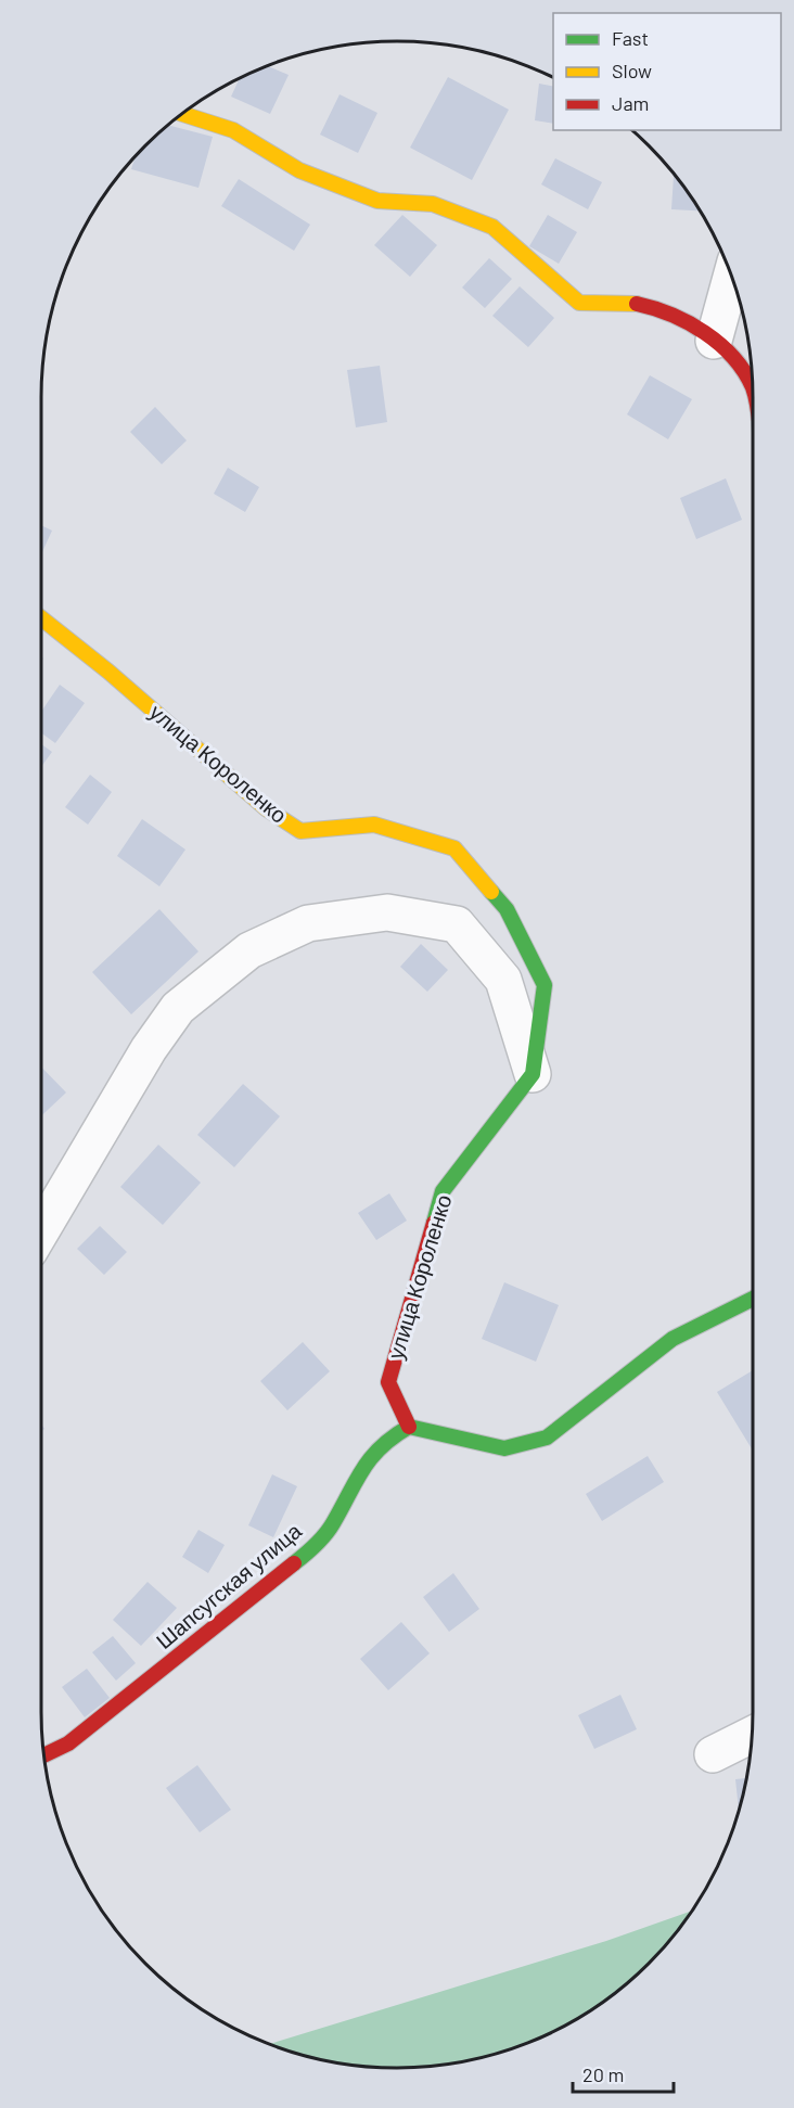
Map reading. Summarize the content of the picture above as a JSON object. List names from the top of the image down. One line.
{"streets":{"street":["улица Короленко","Шапсугская улица"]},"crossings":[["улица Короленко","Шапсугская улица"]],"legend":["Fast","Slow","Jam"],"scale_bar":"20 m"}
